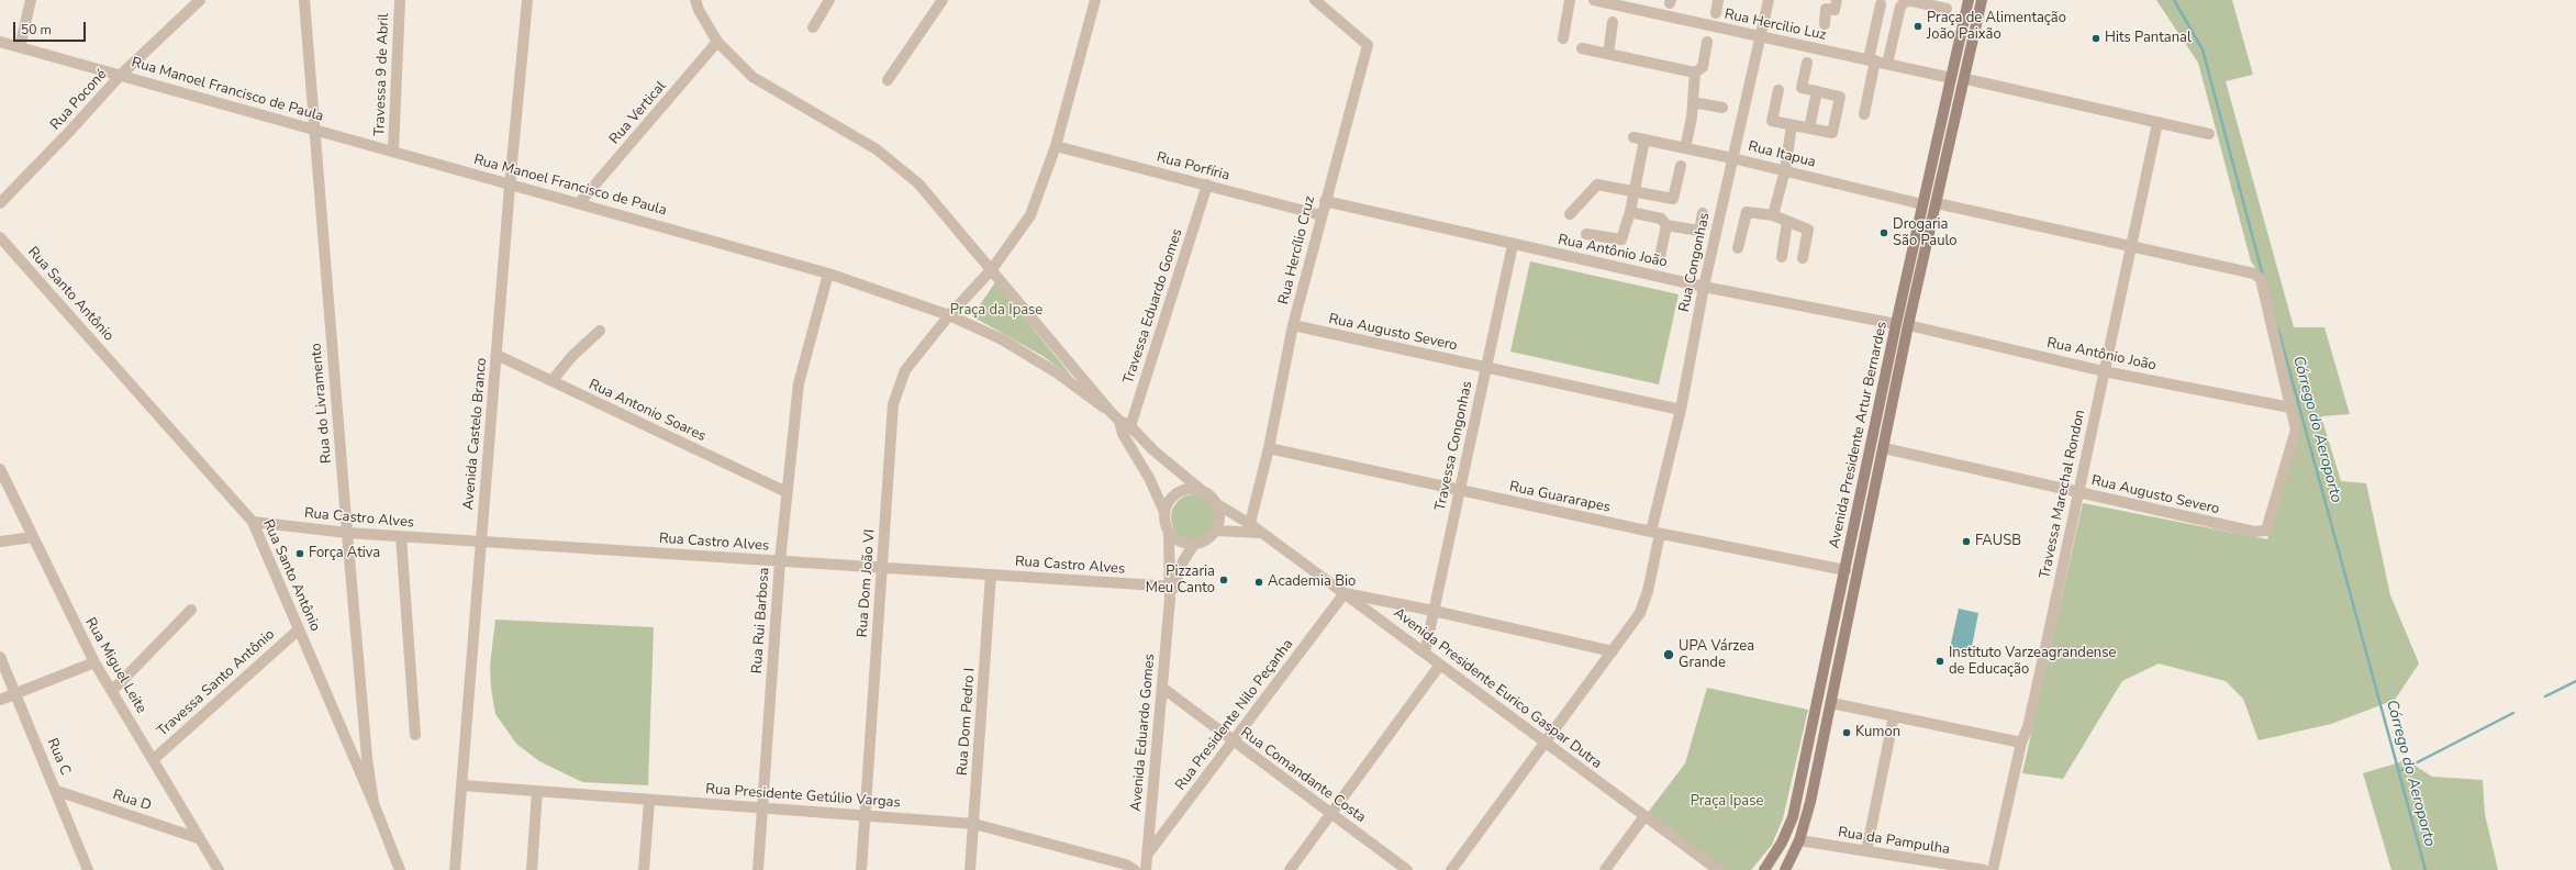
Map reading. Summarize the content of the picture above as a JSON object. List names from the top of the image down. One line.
{"streets":{"main road":["Avenida Presidente Artur Bernardes"],"street":["Rua Hercilio Luz","Travessa 9 de Abril","Rua Manoel Francisco de Paula","Rua Poconé","Rua Vertical","Rua Itapua","Rua Porfíria","Rua Hercílio Cruz","Rua Antônio João","Rua Congonhas","Rua Santo Antônio","Travessa Eduardo Gomes","Rua Augusto Severo","Rua do Livramento","Rua Antonio Soares","Avenida Castelo Branco","Travessa Congonhas","Travessa Marechal Rondon","Rua Guararapes","Rua Castro Alves","Rua Dom João VI","Rua Rui Barbosa","Rua Miguel Leite","Travessa Santo Antônio","Avenida Presidente Eurico Gaspar Dutra","Rua Presidente Nilo Peçanha","Rua Dom Pedro I","Avenida Eduardo Gomes","Rua C","Rua Comandante Costa","Rua Presidente Getúlio Vargas","Rua D","Rua da Pampulha"]},"crossings":[["Rua Hercilio Luz","Rua Congonhas"],["Rua Hercilio Luz","Avenida Presidente Artur Bernardes"],["Travessa 9 de Abril","Rua Manoel Francisco de Paula"],["Rua Manoel Francisco de Paula","Rua Poconé"],["Rua Manoel Francisco de Paula","Rua Vertical"],["Rua Manoel Francisco de Paula","Rua do Livramento"],["Rua Manoel Francisco de Paula","Avenida Castelo Branco"],["Rua Manoel Francisco de Paula","Rua Dom João VI"],["Rua Manoel Francisco de Paula","Rua Rui Barbosa"],["Rua Itapua","Rua Congonhas"],["Rua Itapua","Avenida Presidente Artur Bernardes"],["Rua Porfíria","Rua Hercílio Cruz"],["Rua Porfíria","Travessa Eduardo Gomes"],["Rua Porfíria","Rua Dom João VI"],["Rua Hercílio Cruz","Rua Antônio João"],["Rua Hercílio Cruz","Rua Augusto Severo"],["Rua Hercílio Cruz","Rua Guararapes"],["Rua Hercílio Cruz","Avenida Presidente Eurico Gaspar Dutra"],["Rua Antônio João","Rua Congonhas"],["Rua Antônio João","Rua Augusto Severo"],["Rua Antônio João","Avenida Presidente Artur Bernardes"],["Rua Antônio João","Travessa Congonhas"],["Rua Antônio João","Travessa Marechal Rondon"],["Rua Congonhas","Rua Augusto Severo"],["Rua Congonhas","Rua Guararapes"],["Rua Congonhas","Avenida Presidente Eurico Gaspar Dutra"],["Rua Santo Antônio","Rua do Livramento"],["Rua Santo Antônio","Rua Castro Alves"],["Rua Santo Antônio","Travessa Santo Antônio"],["Rua Augusto Severo","Avenida Presidente Artur Bernardes"],["Rua Augusto Severo","Travessa Congonhas"],["Rua Augusto Severo","Travessa Marechal Rondon"],["Rua do Livramento","Rua Castro Alves"],["Rua Antonio Soares","Avenida Castelo Branco"],["Rua Antonio Soares","Rua Rui Barbosa"],["Avenida Castelo Branco","Rua Castro Alves"],["Avenida Castelo Branco","Rua Presidente Getúlio Vargas"],["Avenida Presidente Artur Bernardes","Rua Guararapes"],["Avenida Presidente Artur Bernardes","Rua da Pampulha"],["Travessa Congonhas","Rua Guararapes"],["Travessa Congonhas","Avenida Presidente Eurico Gaspar Dutra"],["Rua Castro Alves","Rua Dom João VI"],["Rua Castro Alves","Rua Rui Barbosa"],["Rua Castro Alves","Rua Dom Pedro I"],["Rua Castro Alves","Avenida Eduardo Gomes"],["Rua Dom João VI","Rua Presidente Getúlio Vargas"],["Rua Rui Barbosa","Rua Presidente Getúlio Vargas"],["Rua Miguel Leite","Travessa Santo Antônio"],["Rua Miguel Leite","Rua D"],["Avenida Presidente Eurico Gaspar Dutra","Rua Presidente Nilo Peçanha"],["Avenida Presidente Eurico Gaspar Dutra","Avenida Eduardo Gomes"],["Rua Presidente Nilo Peçanha","Avenida Eduardo Gomes"],["Rua Presidente Nilo Peçanha","Rua Comandante Costa"],["Rua Dom Pedro I","Rua Presidente Getúlio Vargas"],["Avenida Eduardo Gomes","Rua Comandante Costa"],["Rua C","Rua D"]],"water":["Córrego do Aeroporto"],"parks":["Praça da Ipase","Praça Ipase"],"places":["Praça de Alimentação João Paixão","Hits Pantanal","Drogaria São Paulo","FAUSB","Força Ativa","Pizzaria Meu Canto","Academia Bio","UPA Várzea Grande","Instituto Varzeagrandense de Educação","Kumon"],"scale_bar":"50 m"}
